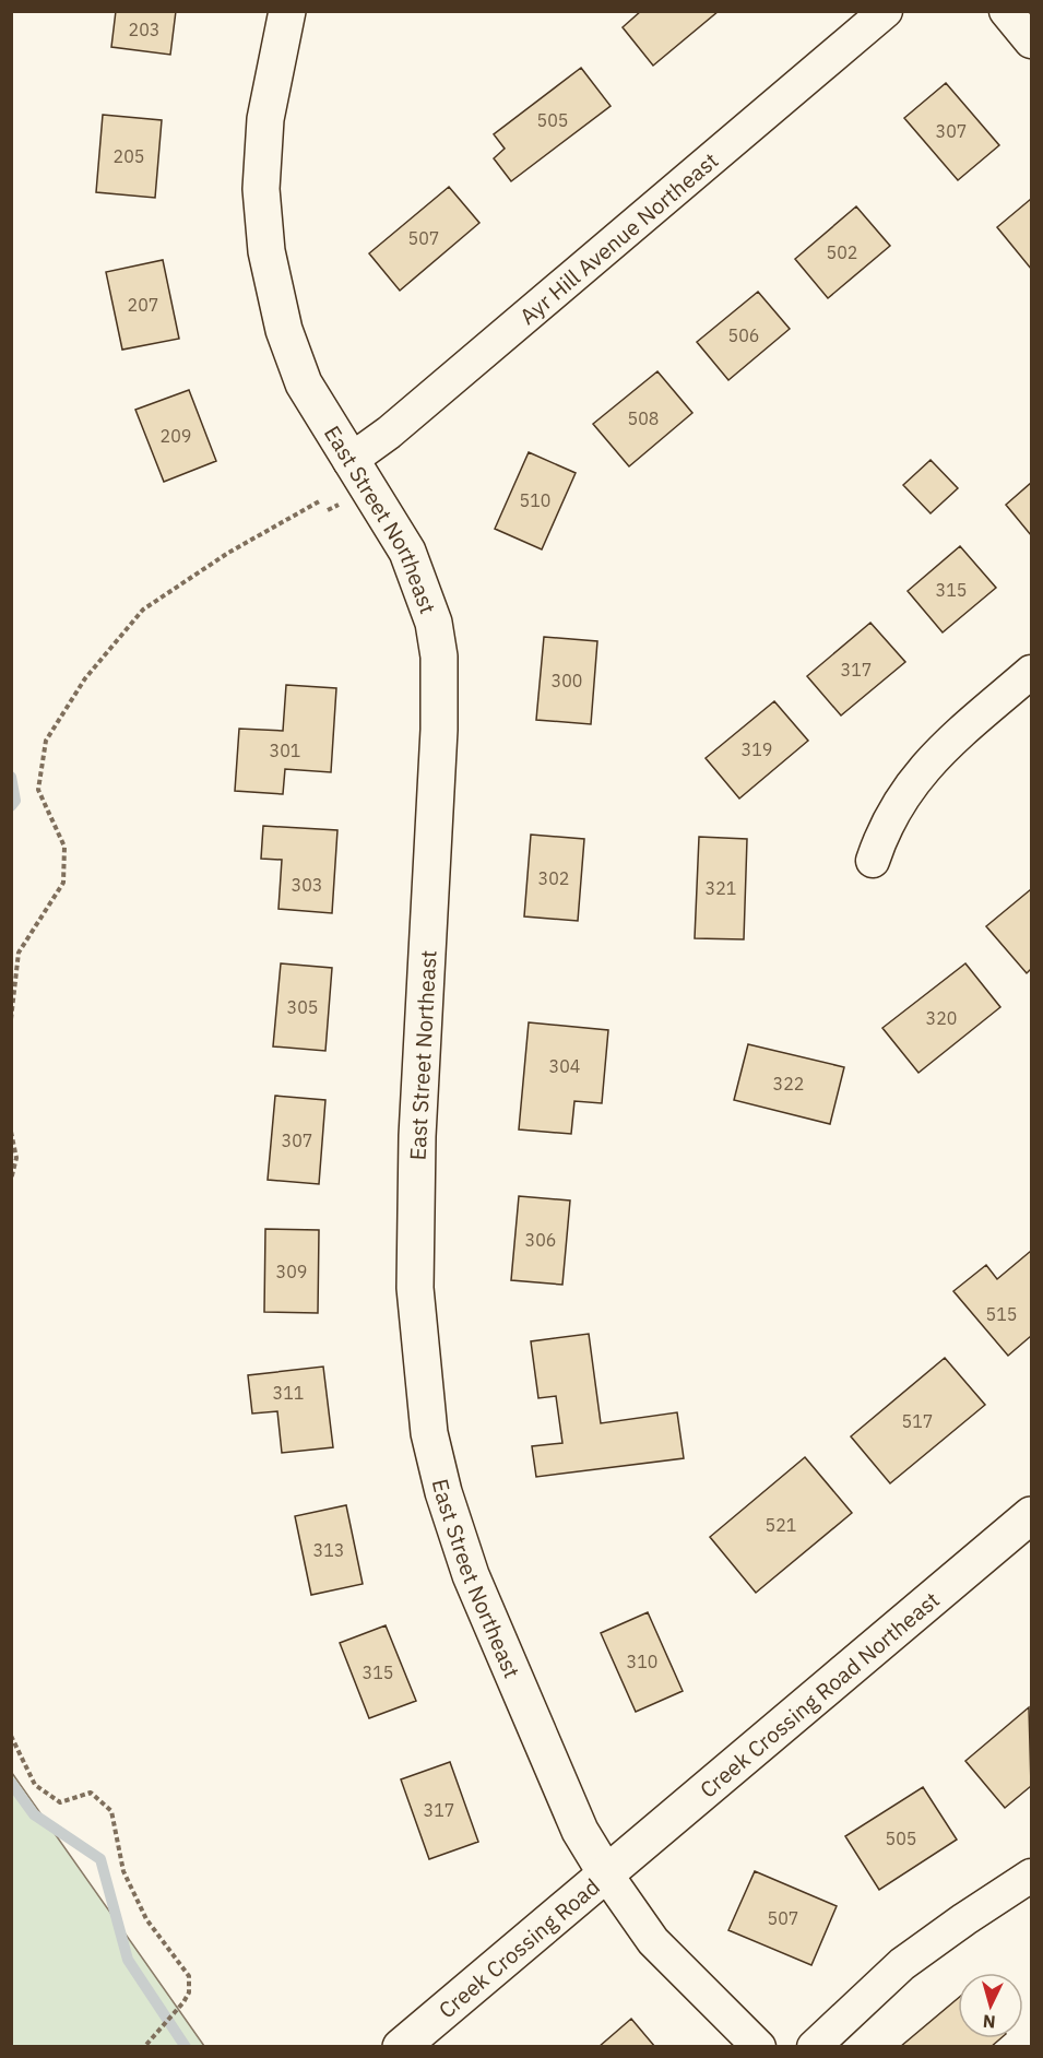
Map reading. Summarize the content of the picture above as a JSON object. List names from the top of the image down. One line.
{"streets":{"street":["Ayr Hill Avenue Northeast","East Street Northeast","Creek Crossing Road Northeast","Creek Crossing Road"]},"crossings":[["Ayr Hill Avenue Northeast","East Street Northeast"],["East Street Northeast","Creek Crossing Road Northeast"],["East Street Northeast","Creek Crossing Road"],["Creek Crossing Road Northeast","Creek Crossing Road"]],"house_numbers":["203","505","307","205","507","502","207","506","508","209","510","315","317","300","319","301","302","303","321","305","320","304","322","307","306","309","515","311","517","521","313","310","315","317","505","507"],"north":"bottom"}
